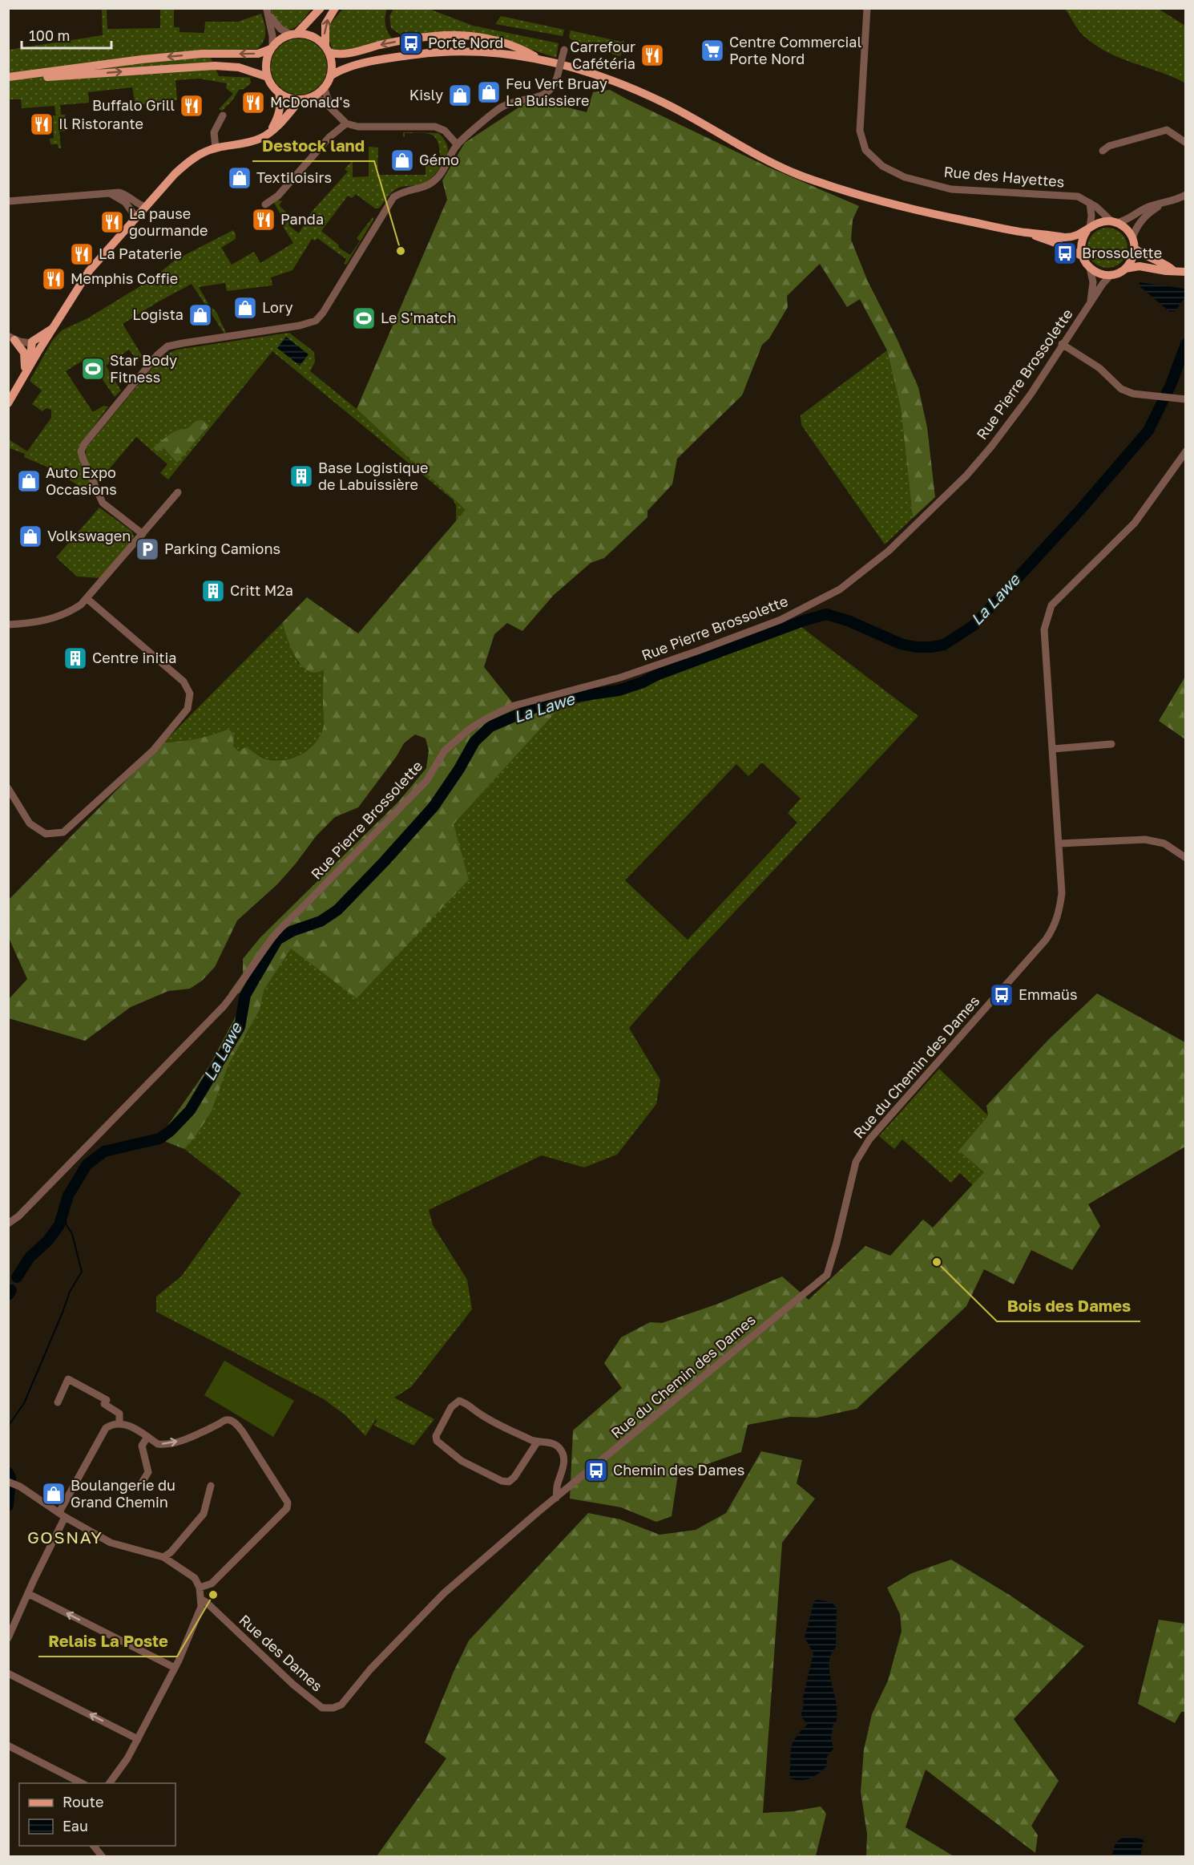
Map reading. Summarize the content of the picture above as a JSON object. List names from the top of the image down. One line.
{"streets":{"street":["Rue des Hayettes","Rue Pierre Brossolette","Rue du Chemin des Dames","Rue des Dames"]},"crossings":[["Rue des Hayettes","Rue Pierre Brossolette"],["Rue du Chemin des Dames","Rue des Dames"]],"districts":["GOSNAY"],"water":["La Lawe"],"places":{"bus stop":["Porte Nord","Brossolette","Emmaüs","Chemin des Dames"],"supermarket":["Centre Commercial Porte Nord"],"restaurant":["Carrefour Cafétéria","McDonald's","Buffalo Grill","Il Ristorante","Panda","La pause gourmande","La Pataterie","Memphis Coffie"],"shop":["Feu Vert Bruay La Buissiere","Kisly","Gémo","Textiloisirs","Lory","Logista","Auto Expo Occasions","Volkswagen","Boulangerie du Grand Chemin"],"other":["Destock land","Bois des Dames","Relais La Poste"],"sports":["Le S'match","Star Body Fitness"],"building":["Base Logistique de Labuissière","Critt M2a","Centre initia"],"parking":["Parking Camions"]},"legend":["Route","Eau"],"scale_bar":"100 m"}
